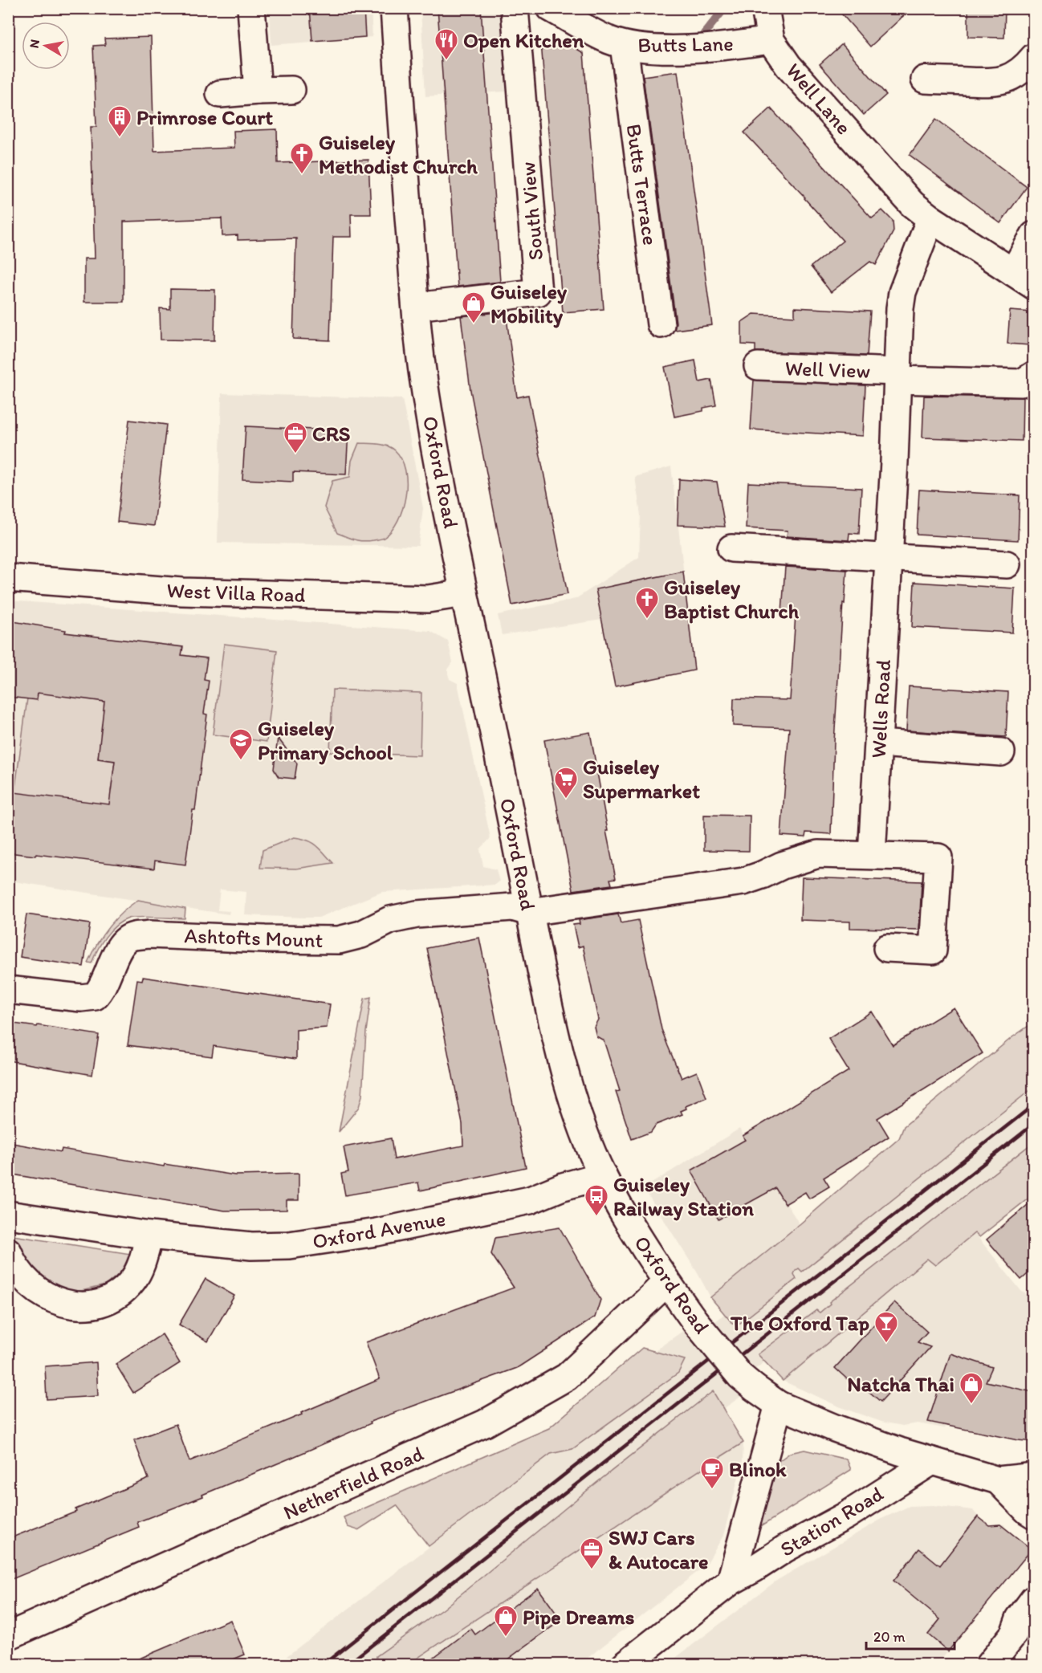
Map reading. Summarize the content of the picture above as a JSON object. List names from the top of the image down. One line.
{"streets":{"street":["Butts Lane","Well Lane","Butts Terrace","South View","Well View","Oxford Road","West Villa Road","Wells Road","Ashtofts Mount","Oxford Avenue","Netherfield Road","Station Road"]},"crossings":[["Butts Lane","Well Lane"],["Butts Lane","Butts Terrace"],["Well Lane","Wells Road"],["South View","Oxford Road"],["Well View","Wells Road"],["Oxford Road","West Villa Road"],["Oxford Road","Ashtofts Mount"],["Oxford Road","Oxford Avenue"],["Oxford Road","Netherfield Road"],["Oxford Road","Station Road"]],"places":{"restaurant":["Open Kitchen"],"building":["Primrose Court"],"church":["Guiseley Methodist Church","Guiseley Baptist Church"],"shop":["Guiseley Mobility","Natcha Thai","Pipe Dreams"],"office":["CRS","SWJ Cars & Autocare"],"school or university":["Guiseley Primary School"],"supermarket":["Guiseley Supermarket"],"bus stop":["Guiseley Railway Station"],"bar":["The Oxford Tap"],"cafe":["Blinok"]},"scale_bar":"20 m","north":"left"}
